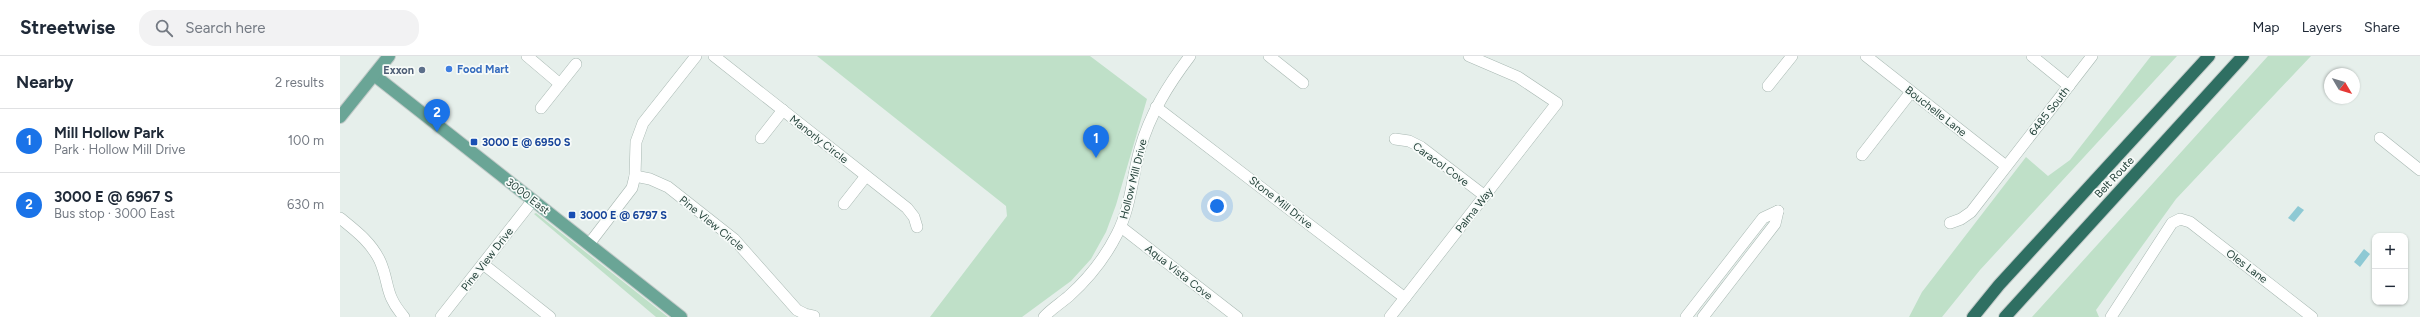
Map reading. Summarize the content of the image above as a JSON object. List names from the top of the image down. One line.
{"streets":{"highway":["Belt Route"],"main road":["3000 East"],"street":["Bouchelle Lane","6485 South","Manorly Circle","Caracol Cove","Hollow Mill Drive","Stone Mill Drive","Palma Way","Pine View Circle","Pine View Drive","Oles Lane","Aqua Vista Cove"]},"crossings":[["Bouchelle Lane","6485 South"],["Caracol Cove","Palma Way"],["Hollow Mill Drive","Stone Mill Drive"],["Hollow Mill Drive","Aqua Vista Cove"],["3000 East","Pine View Drive"],["Stone Mill Drive","Palma Way"]],"places":{"other":["Food Mart","Exxon"],"transit":["3000 E @ 6950 S","3000 E @ 6797 S"]},"north":"bottom right","page":{"header":"Streetwise","search":"Search here","nav":["Map","Layers","Share"],"heading":["Nearby","2 results"],"pins":["2","1"],"list":[{"mark":"1","name":"Mill Hollow Park","note":"Park · Hollow Mill Drive","value":"100 m"},{"mark":"2","name":"3000 E @ 6967 S","note":"Bus stop · 3000 East","value":"630 m"}],"map_buttons":["+","−"]}}
